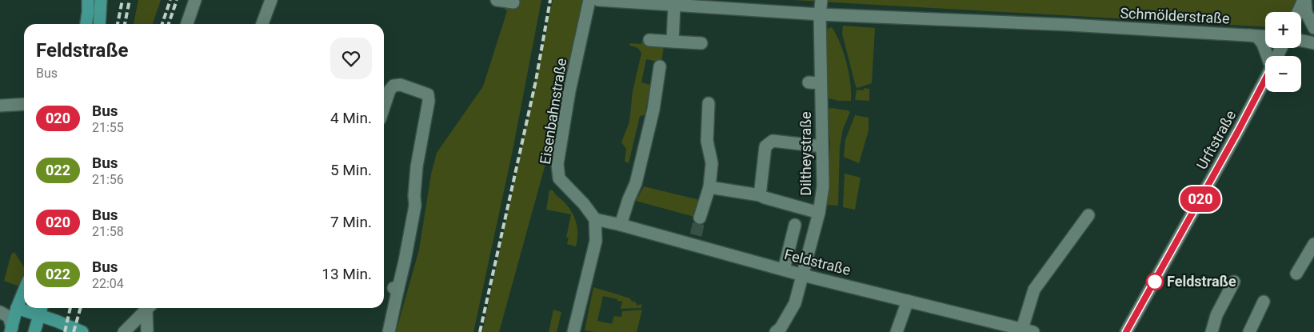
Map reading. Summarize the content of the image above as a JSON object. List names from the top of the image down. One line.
{"streets":{"street":["Schmölderstraße","Eisenbahnstraße","Urftstraße","Diltheystraße","Feldstraße"]},"crossings":[["Schmölderstraße","Diltheystraße"],["Eisenbahnstraße","Feldstraße"],["Diltheystraße","Feldstraße"]],"places":["Feldstraße"],"lines":["bus line 020"],"page":{"on_map":"020","map_buttons":["+","−"],"heading":["Feldstraße","Bus"],"list":[{"mark":"020","name":"Bus","note":"21:55","value":"4 Min."},{"mark":"022","name":"Bus","note":"21:56","value":"5 Min."},{"mark":"020","name":"Bus","note":"21:58","value":"7 Min."},{"mark":"022","name":"Bus","note":"22:04","value":"13 Min."}]}}
